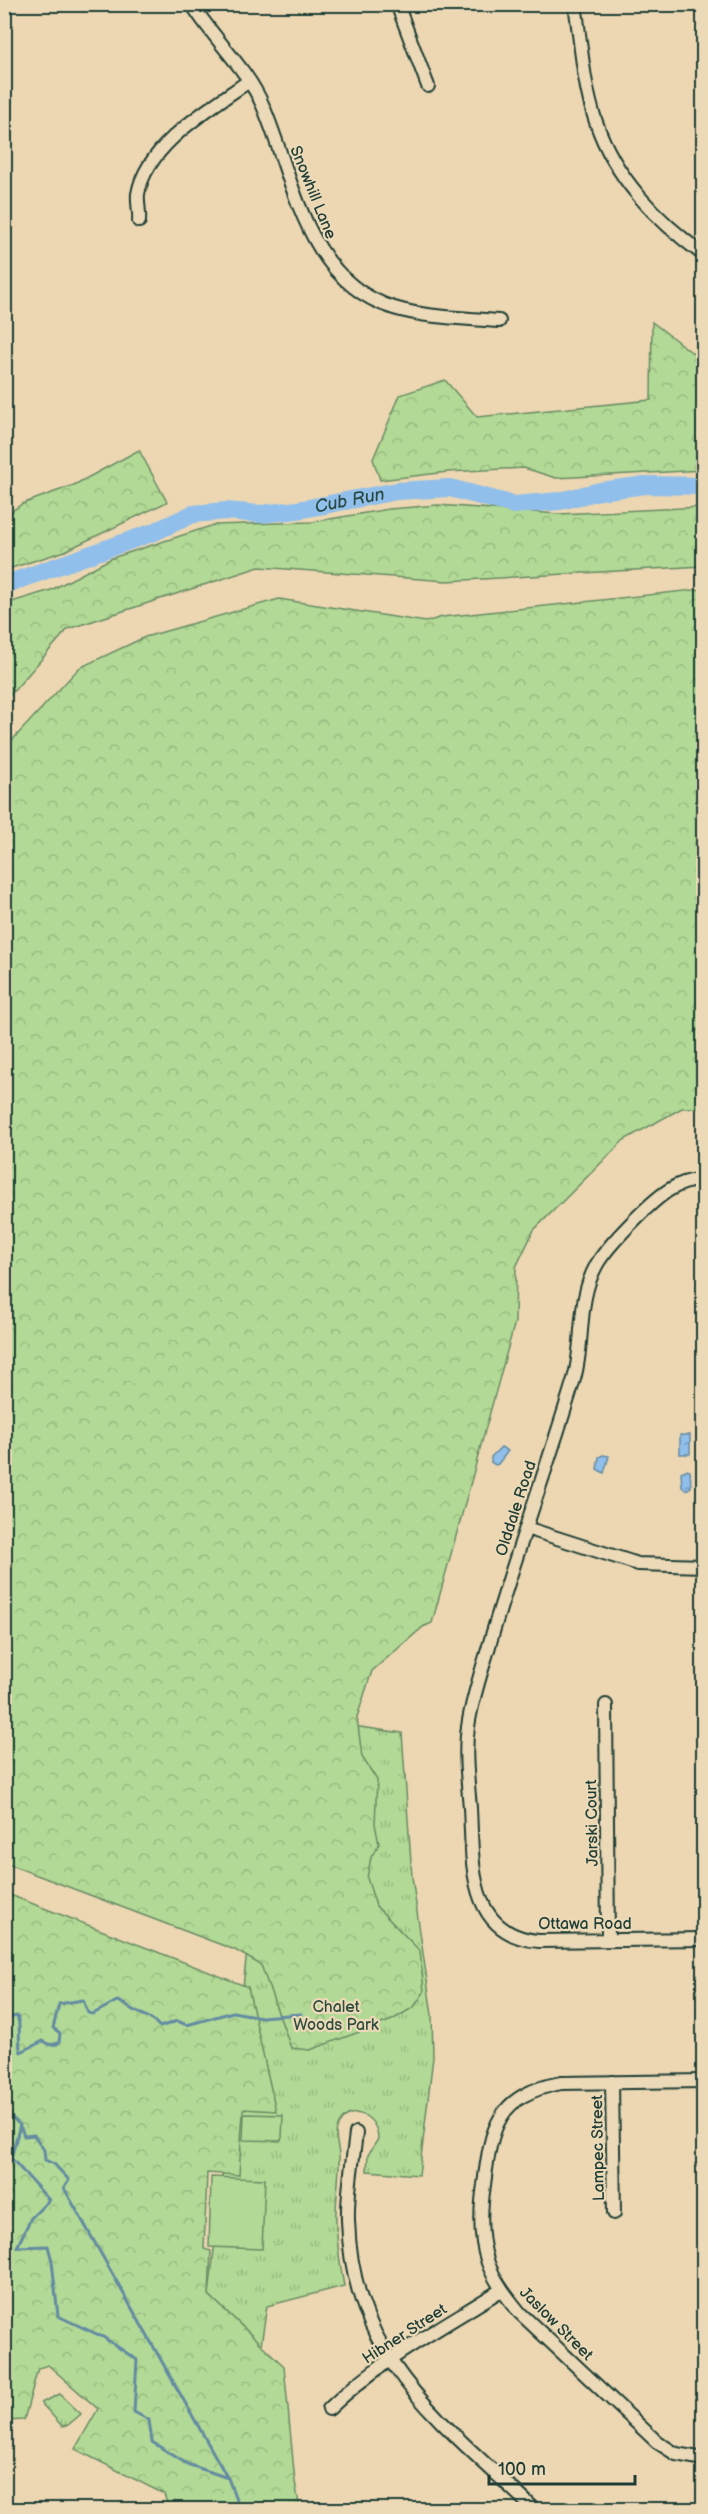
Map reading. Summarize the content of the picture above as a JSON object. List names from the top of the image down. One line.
{"streets":{"street":["Snowhill Lane","Olddale Road","Jarski Court","Ottawa Road","Lampec Street","Jaslow Street","Hibner Street"]},"crossings":[["Olddale Road","Ottawa Road"],["Jarski Court","Ottawa Road"],["Lampec Street","Jaslow Street"],["Jaslow Street","Hibner Street"]],"water":["Cub Run"],"parks":["Chalet Woods Park"],"scale_bar":"100 m"}
